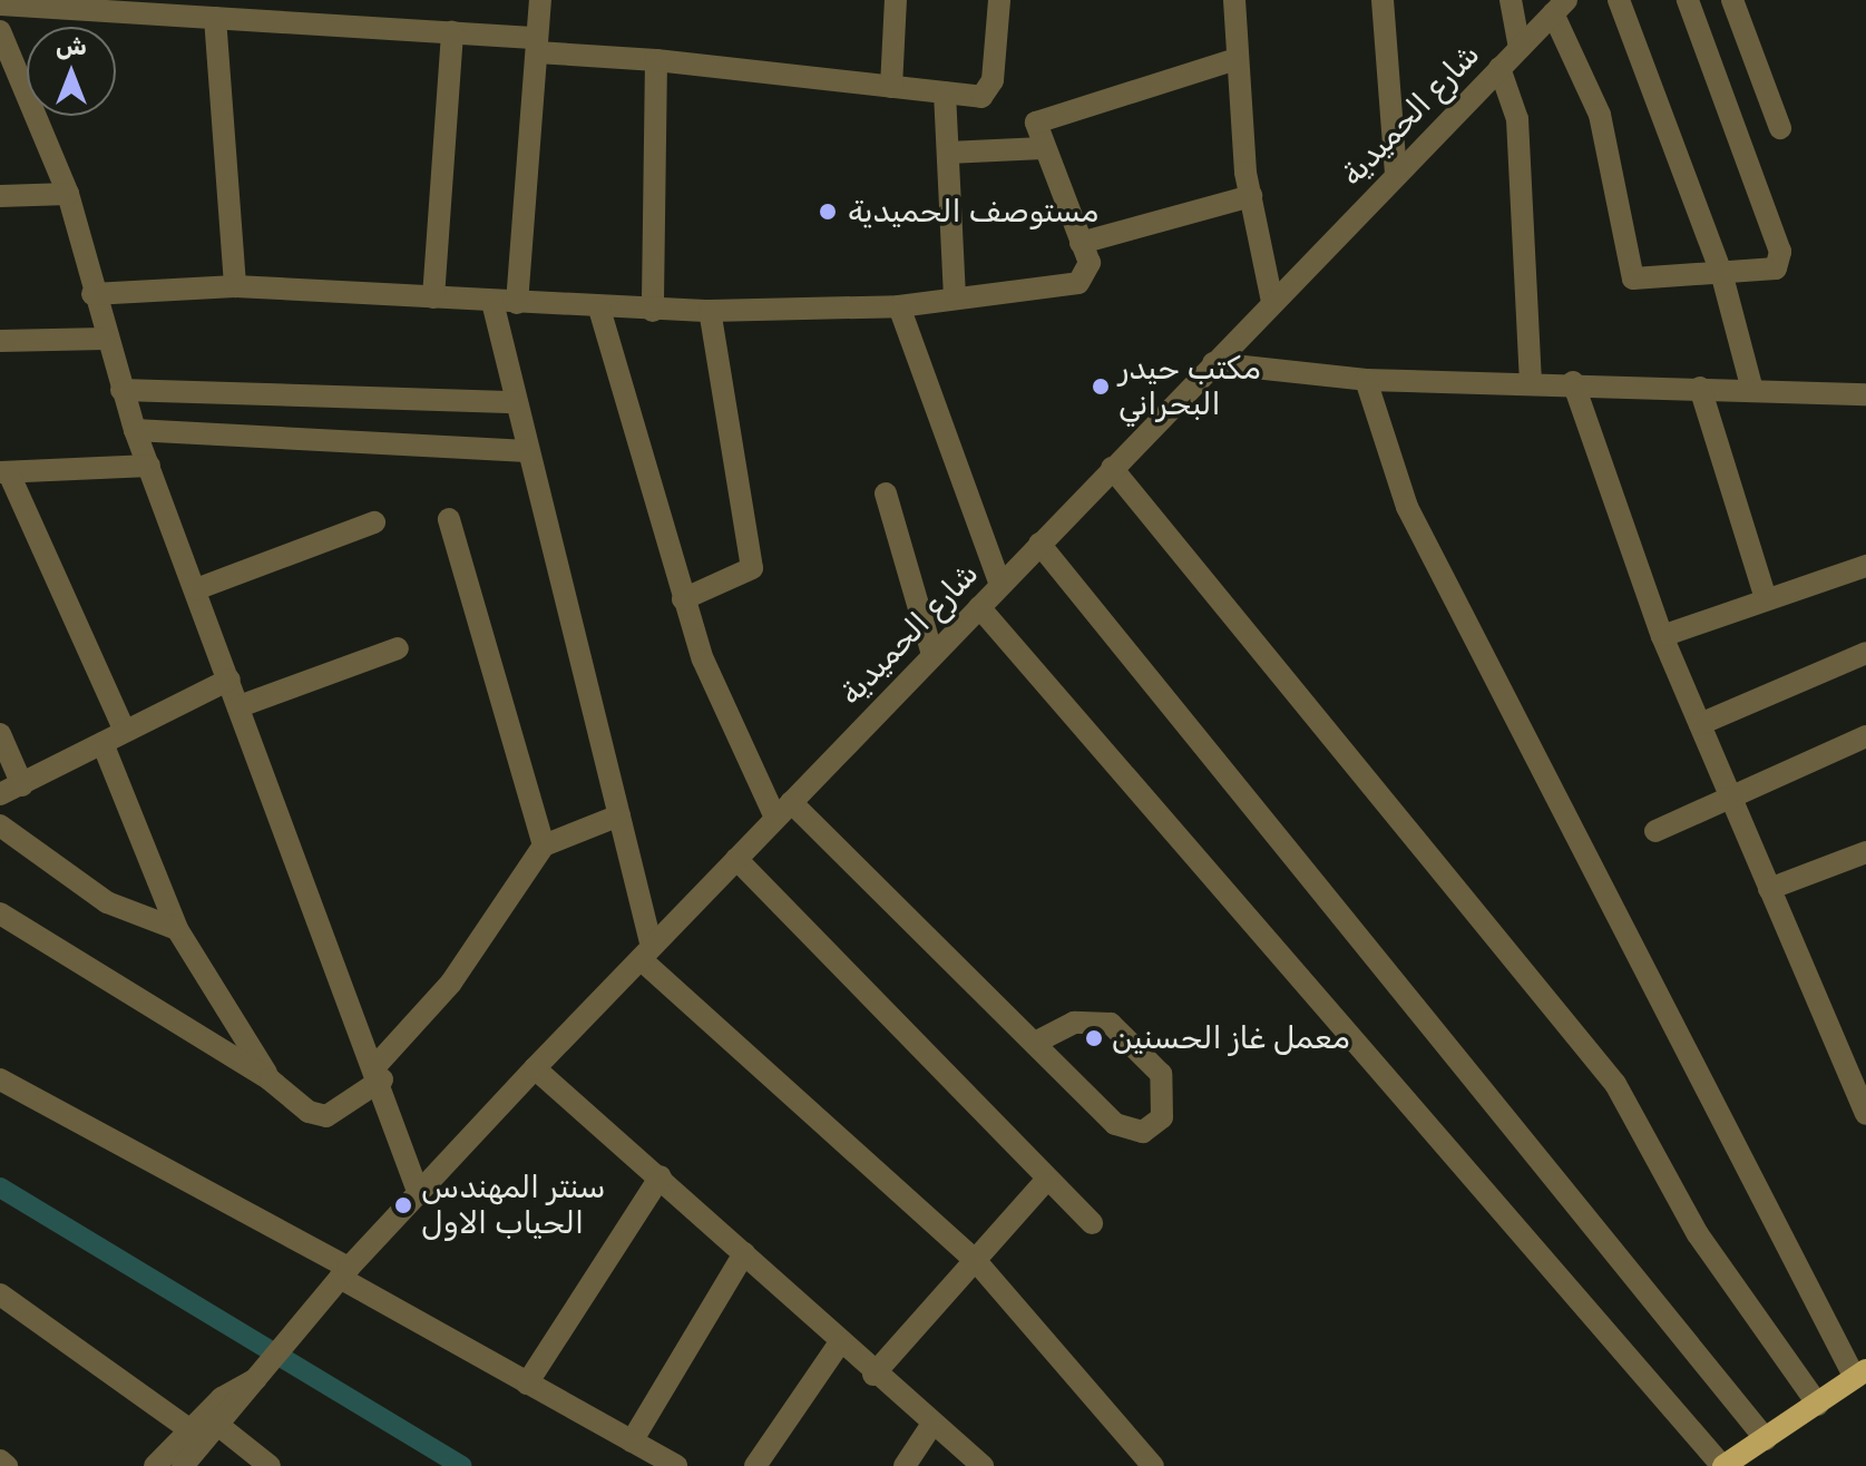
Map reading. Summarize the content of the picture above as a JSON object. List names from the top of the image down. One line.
{"streets":{"street":["شارع الحميدية"]},"places":["مستوصف الحميدية","مكتب حيدر البحراني","معمل غاز الحسنين","سنتر المهندس الحياب الاول"],"north":"top"}
